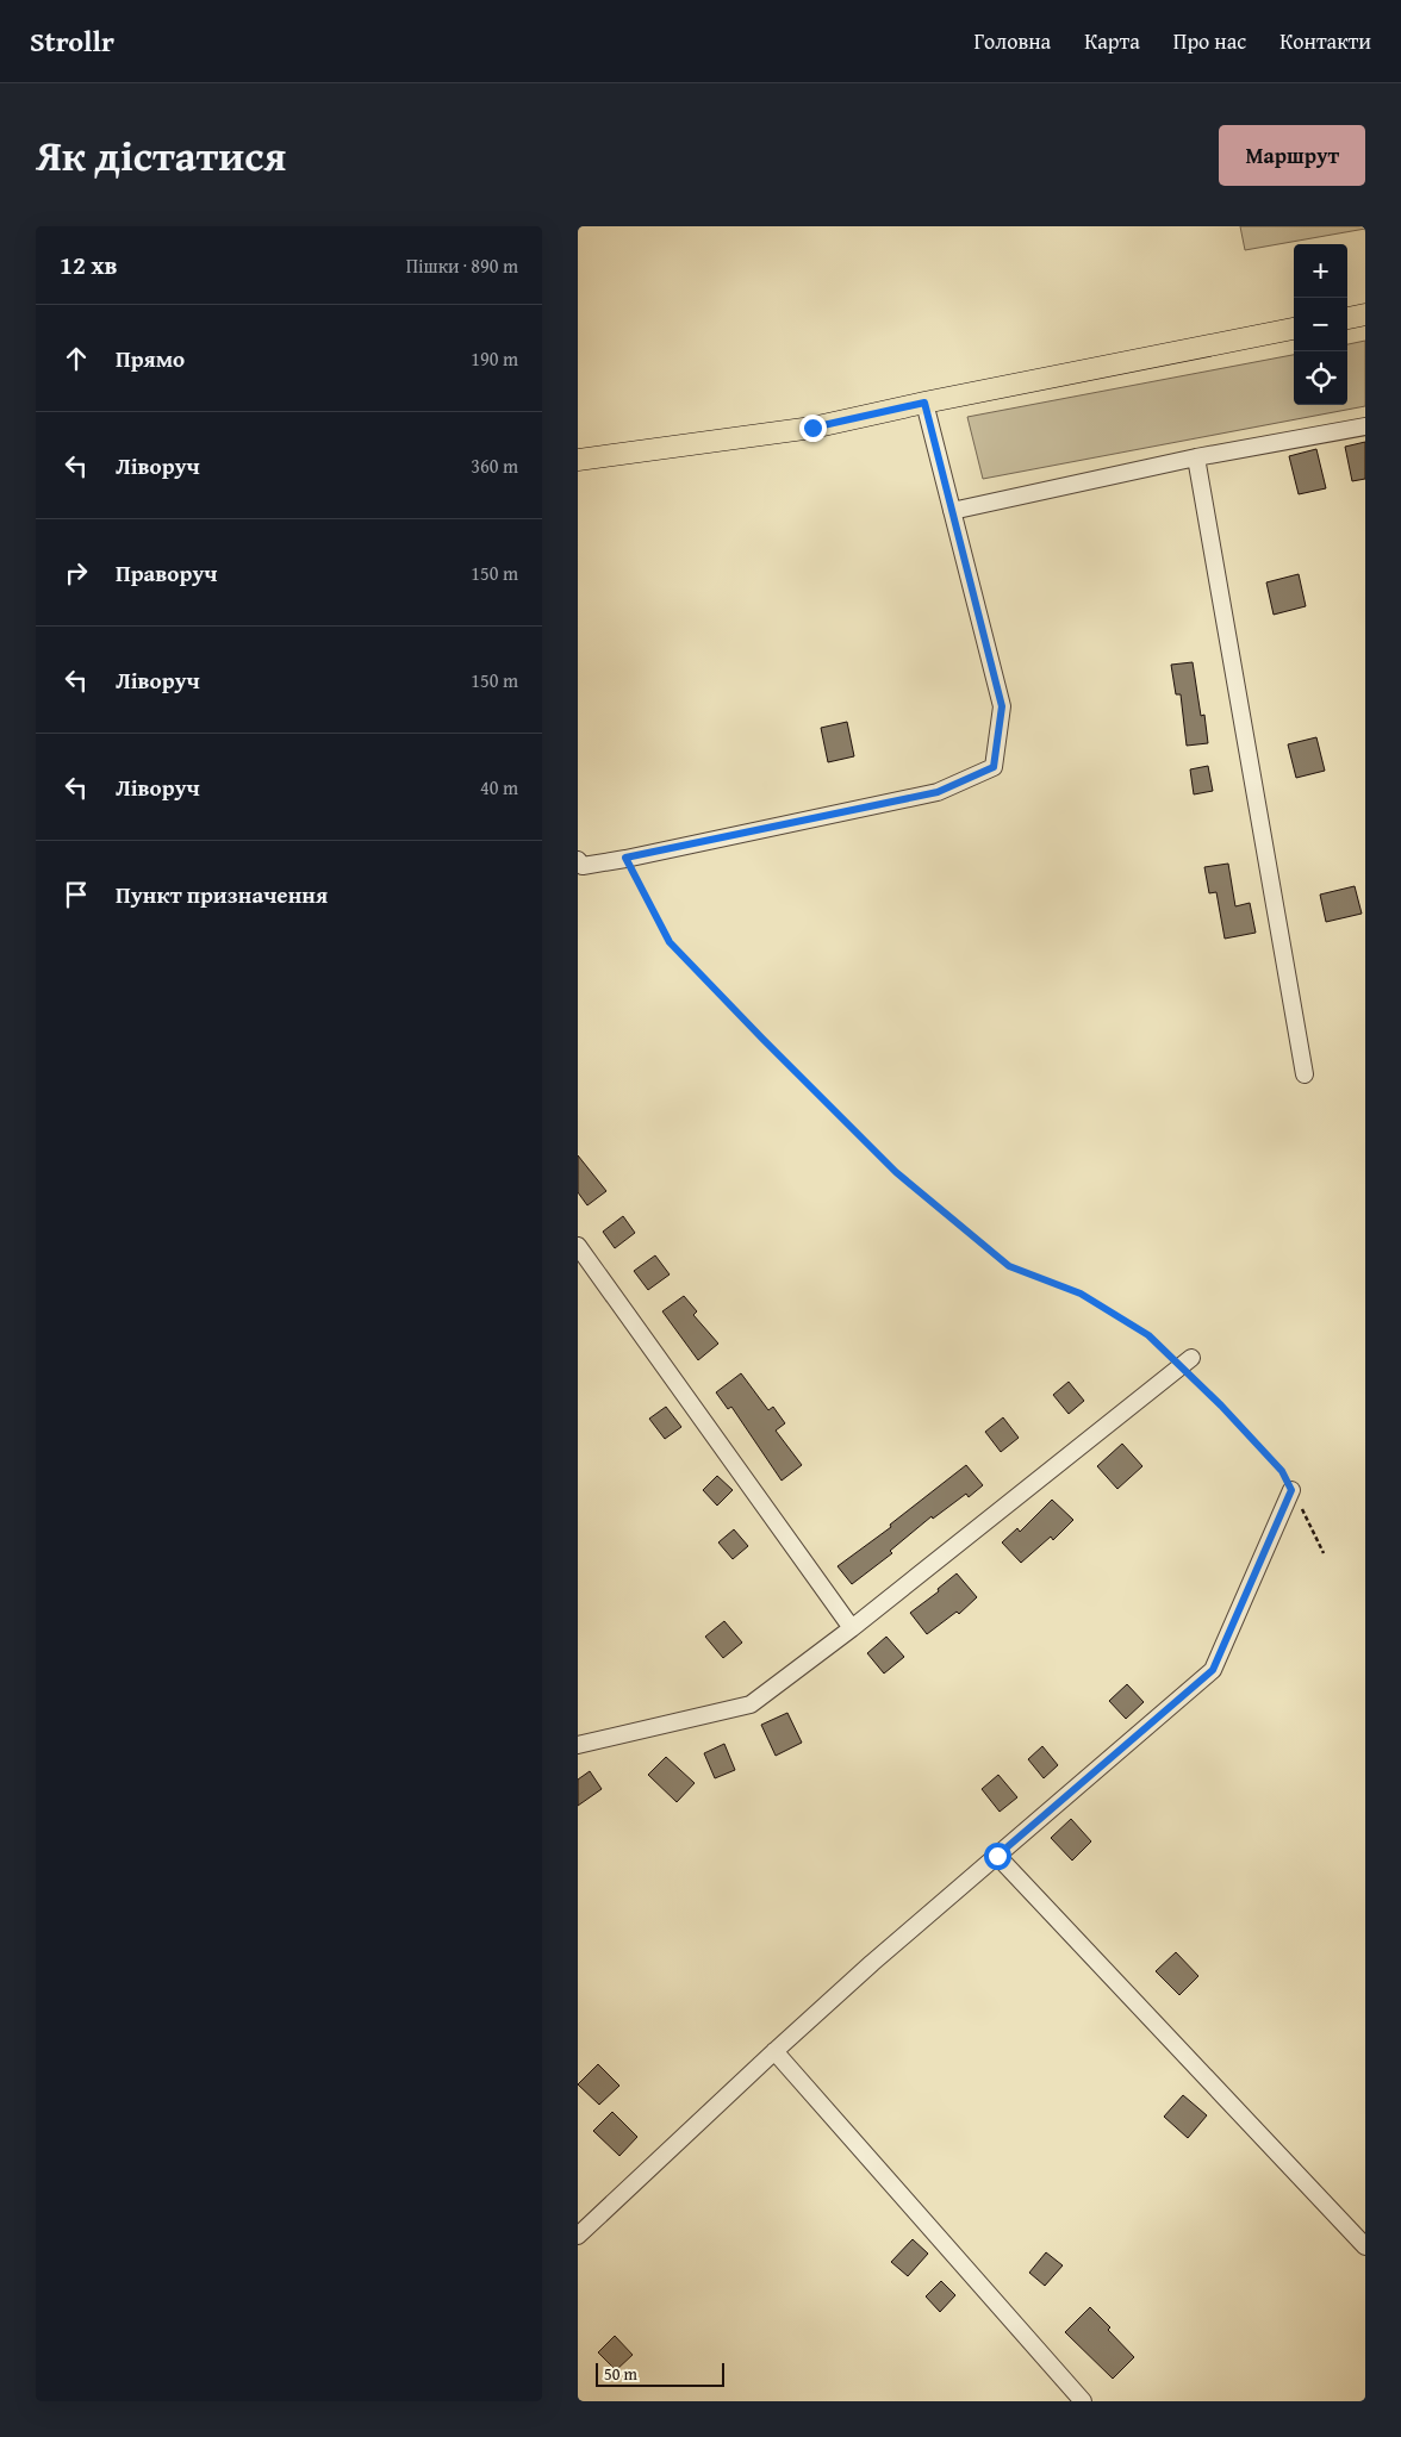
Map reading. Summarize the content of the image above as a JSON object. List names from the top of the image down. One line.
{"scale_bar":"50 m","page":{"header":"Strollr","nav":["Головна","Карта","Про нас","Контакти"],"title":"Як дістатися","buttons":"Маршрут","heading":["12 хв","Пішки · 890 m"],"map_buttons":["+","−"],"list":[["Прямо","190 m"],["Ліворуч","360 m"],["Праворуч","150 m"],["Ліворуч","150 m"],["Ліворуч","40 m"],"Пункт призначення"],"scale":"50 m"}}
